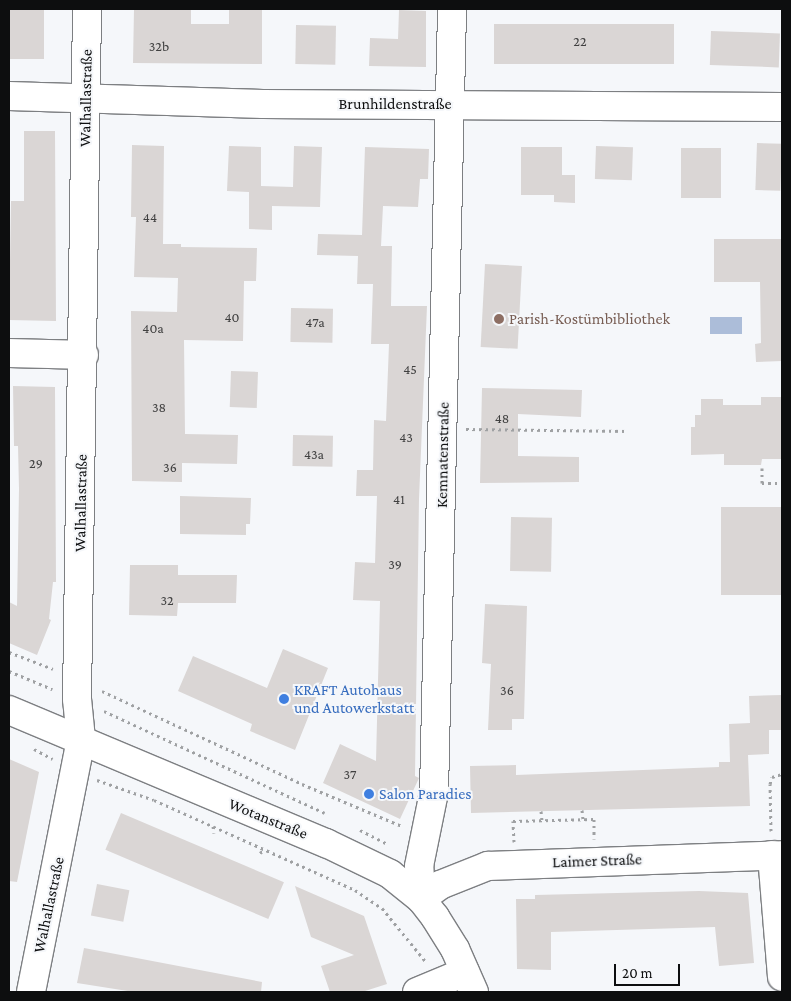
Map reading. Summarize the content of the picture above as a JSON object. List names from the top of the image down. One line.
{"streets":{"street":["Walhallastraße","Brunhildenstraße","Kemnatenstraße","Wotanstraße","Laimer Straße"]},"crossings":[["Walhallastraße","Brunhildenstraße"],["Walhallastraße","Wotanstraße"],["Brunhildenstraße","Kemnatenstraße"],["Kemnatenstraße","Wotanstraße"],["Kemnatenstraße","Laimer Straße"],["Wotanstraße","Laimer Straße"]],"places":["Parish-Kostümbibliothek","KRAFT Autohaus und Autowerkstatt","Salon Paradies"],"house_numbers":["22","32b","44","40","47a","40a","45","38","48","43","43a","29","36","41","39","32","36","37"],"scale_bar":"20 m"}
